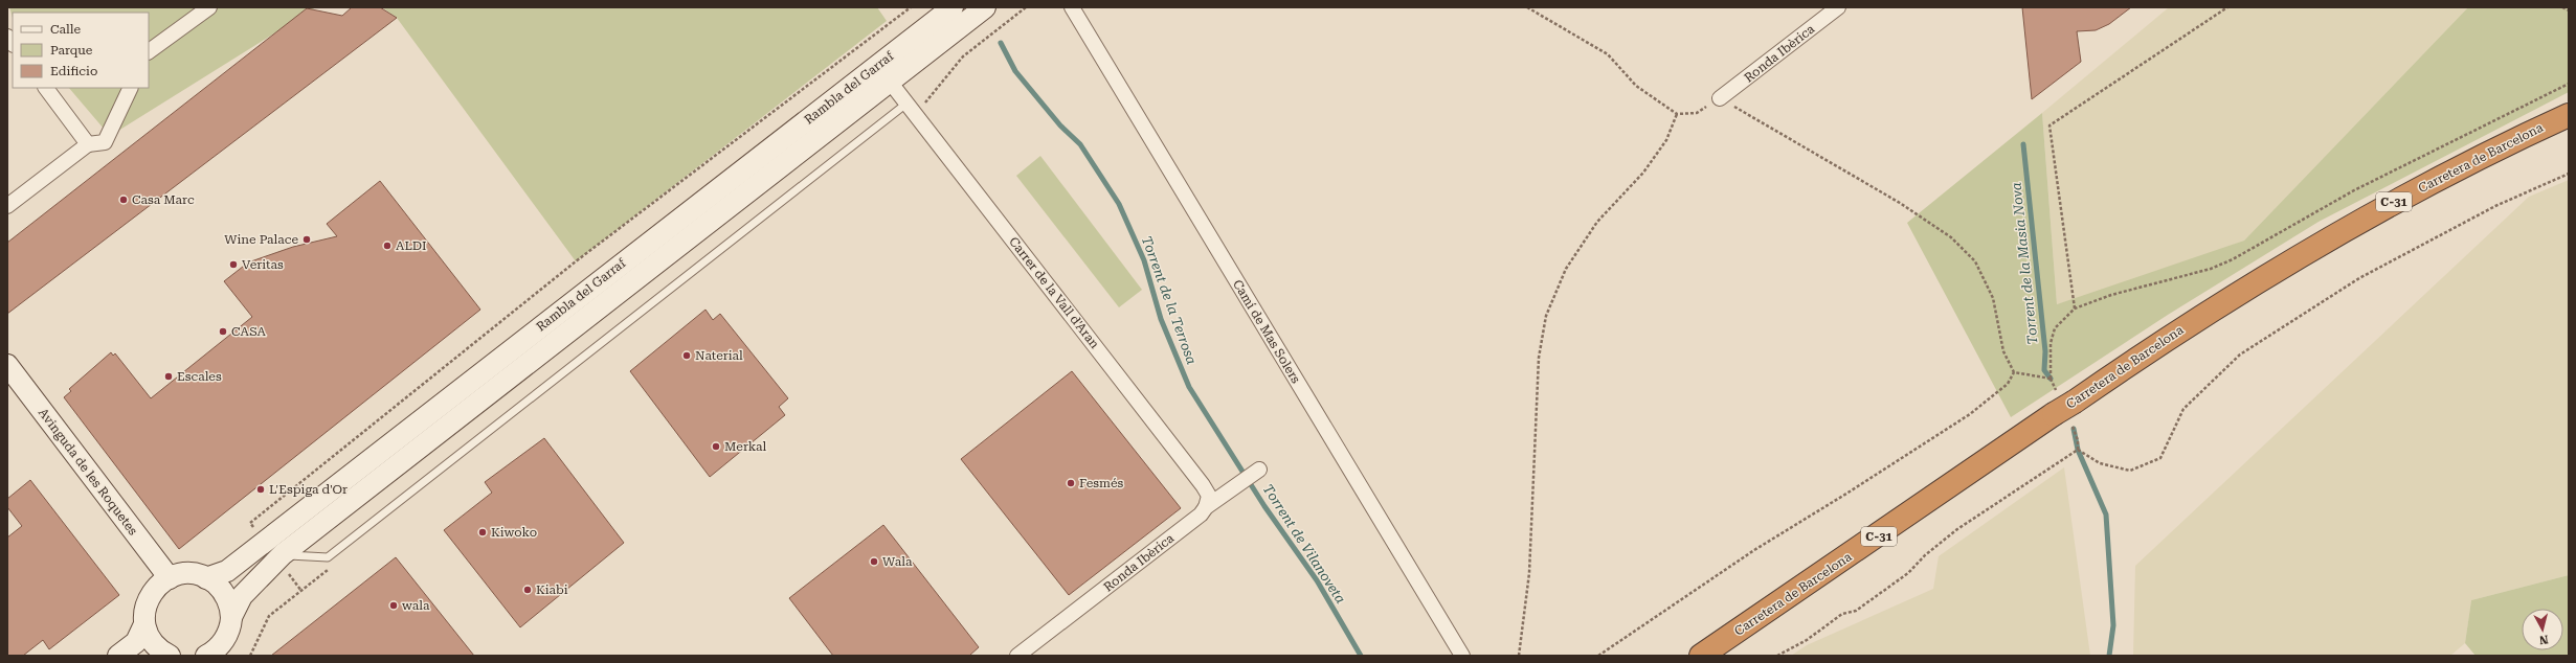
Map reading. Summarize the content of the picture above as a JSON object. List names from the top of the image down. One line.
{"streets":{"highway":["Carretera de Barcelona","C-31"],"street":["Ronda Ibèrica","Rambla del Garraf","Carrer de la Vall d'Aran","Camí de Mas Solers","Avinguda de les Roquetes"]},"crossings":[["Ronda Ibèrica","Carrer de la Vall d'Aran"],["Rambla del Garraf","Carrer de la Vall d'Aran"],["Rambla del Garraf","Avinguda de les Roquetes"]],"water":["Torrent de la Masia Nova","Torrent de la Terrosa","Torrent de Vilanoveta"],"places":["Casa Marc","Wine Palace","ALDI","Veritas","CASA","Naterial","Escales","Merkal","Fesmés","L'Espiga d'Or","Kiwoko","Wala","Kiabi","wala"],"legend":["Calle","Parque","Edificio"],"north":"bottom"}
